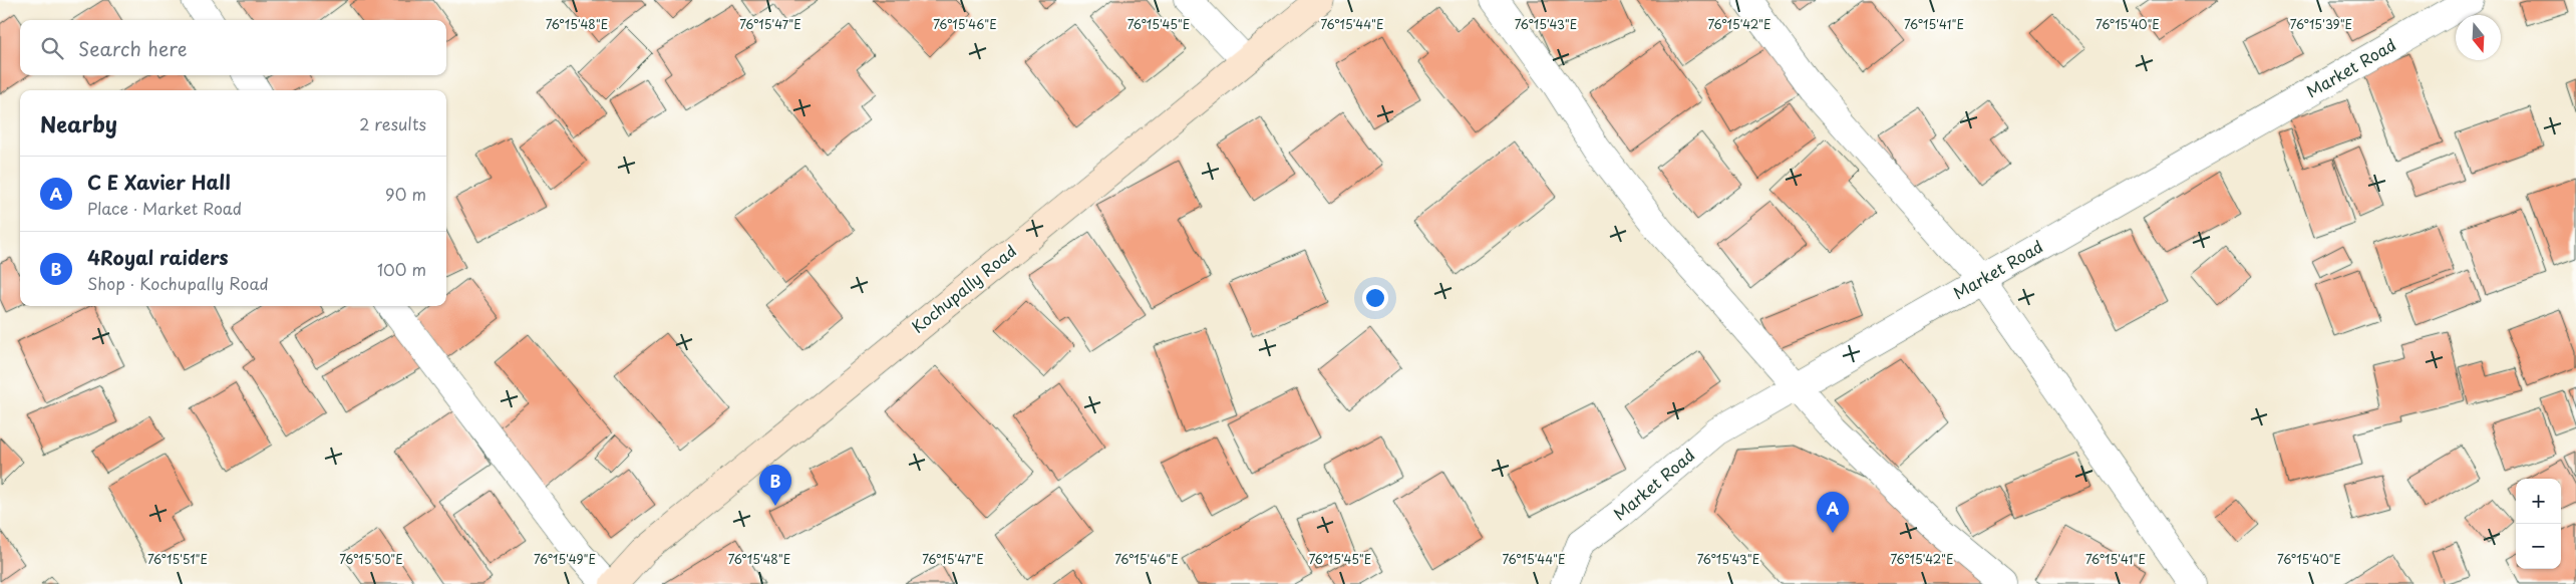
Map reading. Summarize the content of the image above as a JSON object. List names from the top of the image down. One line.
{"streets":{"main road":["Kochupally Road"],"street":["Market Road"]},"north":"bottom","page":{"search":"Search here","heading":["Nearby","2 results"],"list":[{"mark":"A","name":"C E Xavier Hall","note":"Place · Market Road","value":"90 m"},{"mark":"B","name":"4Royal raiders","note":"Shop · Kochupally Road","value":"100 m"}],"pins":["B","A"],"map_buttons":["+","−"]},"coordinates":["76°15'48\"E","76°15'47\"E","76°15'46\"E","76°15'45\"E","76°15'44\"E","76°15'43\"E","76°15'42\"E","76°15'41\"E","76°15'40\"E","76°15'39\"E","76°15'51\"E","76°15'50\"E","76°15'49\"E"]}
